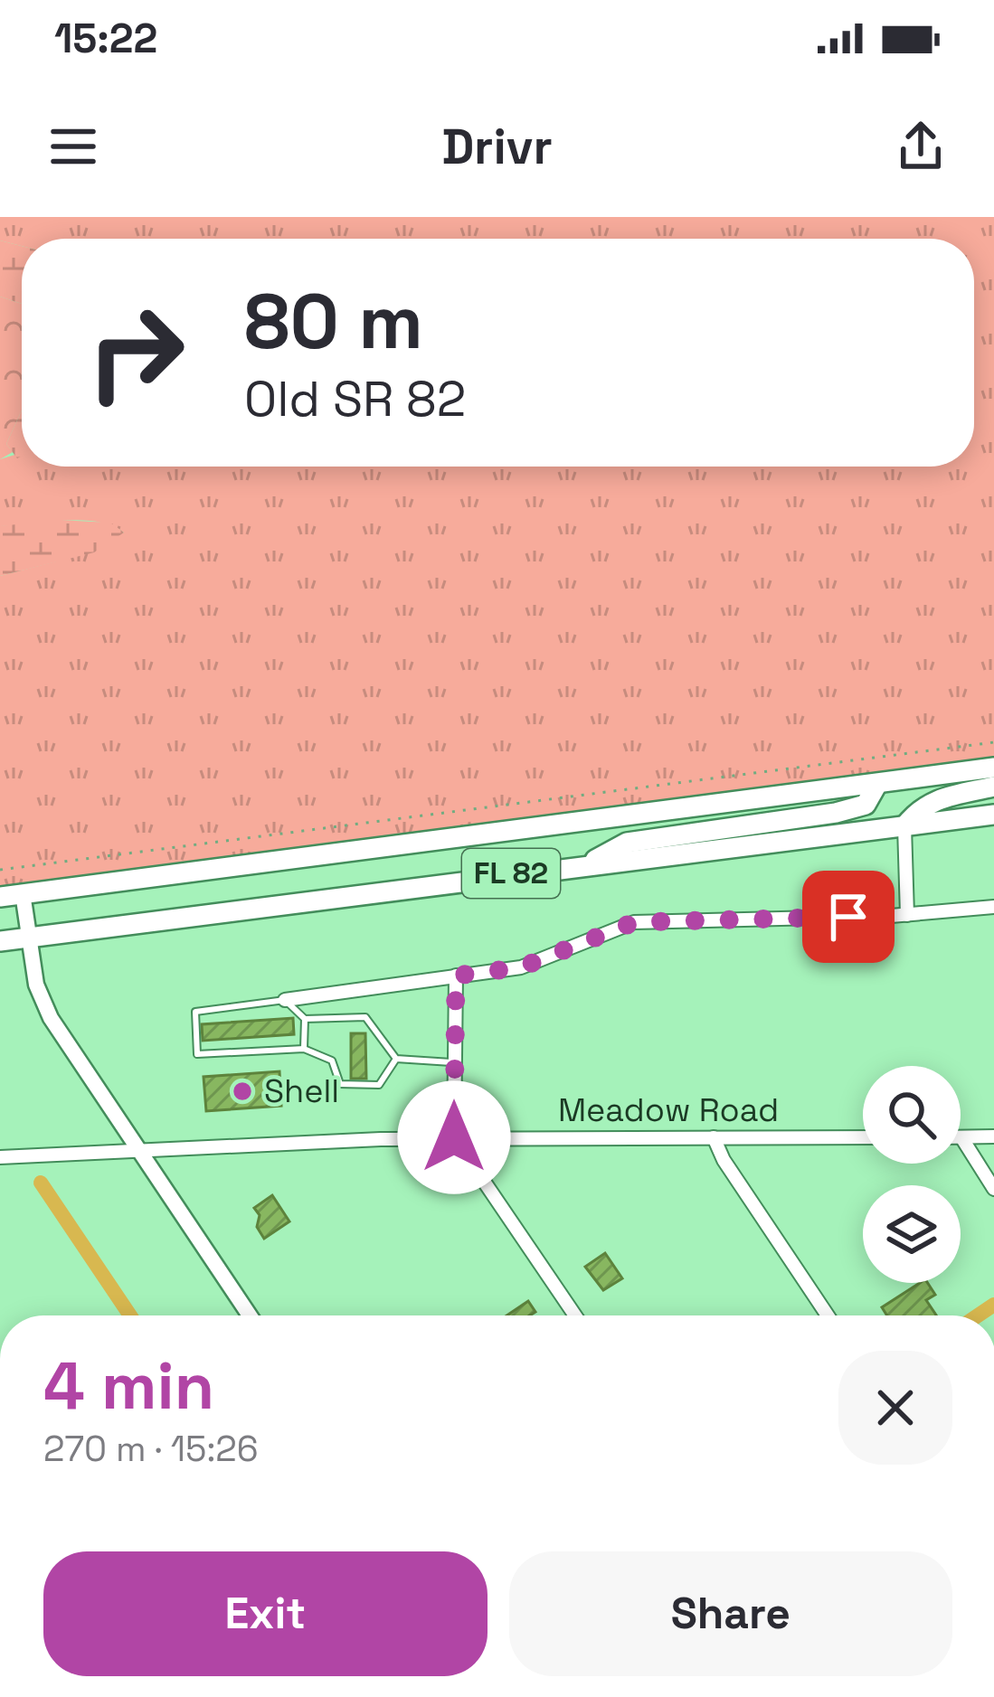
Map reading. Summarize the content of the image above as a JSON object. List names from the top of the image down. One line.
{"streets":{"highway":["FL 82"],"street":["Meadow Road"]},"places":["Shell"],"page":{"status":"15:22","header":"Drivr","turn":["80 m","Old SR 82"],"heading":["4 min","270 m · 15:26"],"buttons":["Exit","Share"]}}
